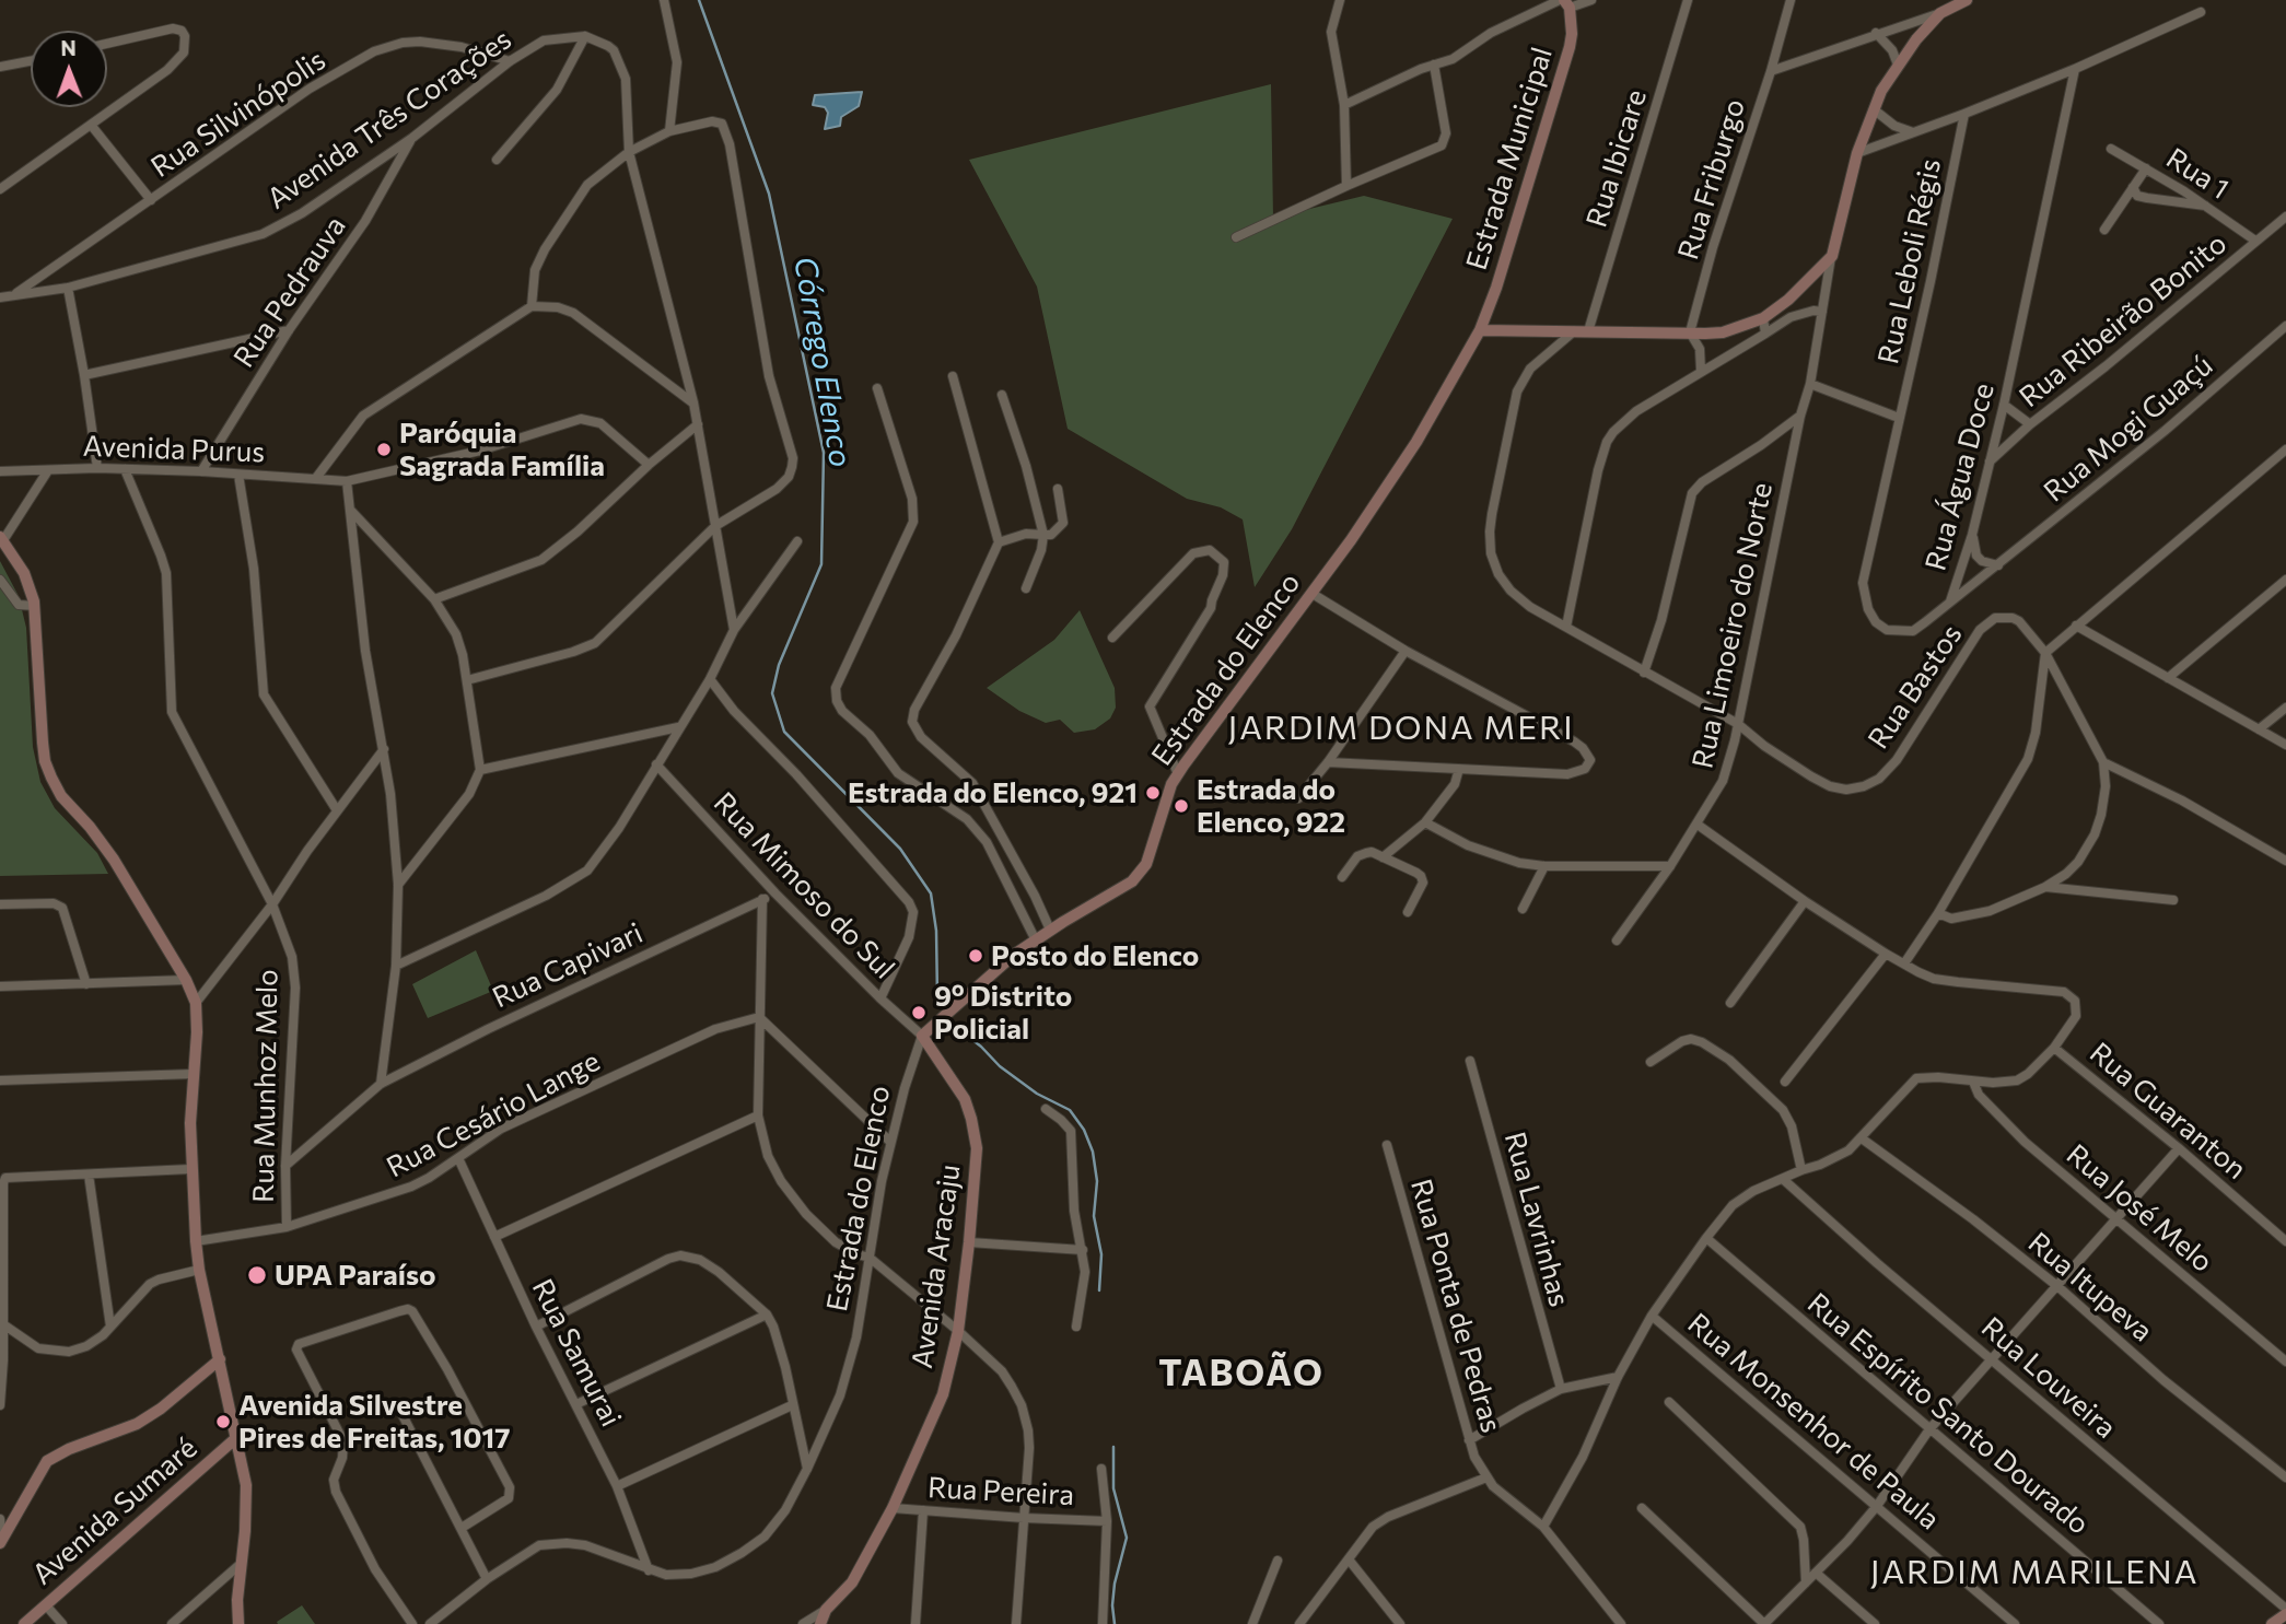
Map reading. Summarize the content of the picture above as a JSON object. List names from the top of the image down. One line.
{"streets":{"street":["Rua Silvinópolis","Avenida Três Corações","Estrada Municipal","Rua Ibicare","Rua 1","Rua Friburgo","Rua Leboli Régis","Rua Pedrauva","Rua Ribeirão Bonito","Rua Mogi Guaçú","Avenida Purus","Rua Água Doce","Rua Limoeiro do Norte","Estrada do Elenco","Rua Bastos","Rua Mimoso do Sul","Rua Capivari","Rua Munhoz Melo","Rua Guaranton","Rua Cesário Lange","Rua José Melo","Rua Lavrinhas","Avenida Aracaju","Rua Itupeva","Rua Ponta de Pedras","Rua Samurai","Rua Louveira","Rua Espírito Santo Dourado","Rua Monsenhor de Paula","Rua Pereira","Avenida Sumaré"]},"crossings":[["Rua Silvinópolis","Avenida Três Corações"],["Avenida Três Corações","Rua Pedrauva"],["Estrada Municipal","Estrada do Elenco"],["Rua 1","Rua Ribeirão Bonito"],["Rua Leboli Régis","Rua Água Doce"],["Rua Pedrauva","Avenida Purus"],["Rua Ribeirão Bonito","Rua Água Doce"],["Rua Mogi Guaçú","Rua Água Doce"],["Avenida Purus","Rua Munhoz Melo"],["Rua Limoeiro do Norte","Rua Bastos"],["Estrada do Elenco","Rua Mimoso do Sul"],["Estrada do Elenco","Avenida Aracaju"],["Estrada do Elenco","Rua Samurai"],["Rua Mimoso do Sul","Rua Capivari"],["Rua Mimoso do Sul","Avenida Aracaju"],["Rua Capivari","Rua Munhoz Melo"],["Rua Munhoz Melo","Rua Cesário Lange"],["Rua Cesário Lange","Rua Samurai"],["Avenida Aracaju","Rua Pereira"]],"districts":["JARDIM DONA MERI","TABOÃO","JARDIM MARILENA"],"water":["Córrego Elenco"],"places":["Paróquia Sagrada Família","Estrada do Elenco, 921","Estrada do Elenco, 922","Posto do Elenco","9º Distrito Policial","UPA Paraíso","Avenida Silvestre Pires de Freitas, 1017"],"north":"top"}
